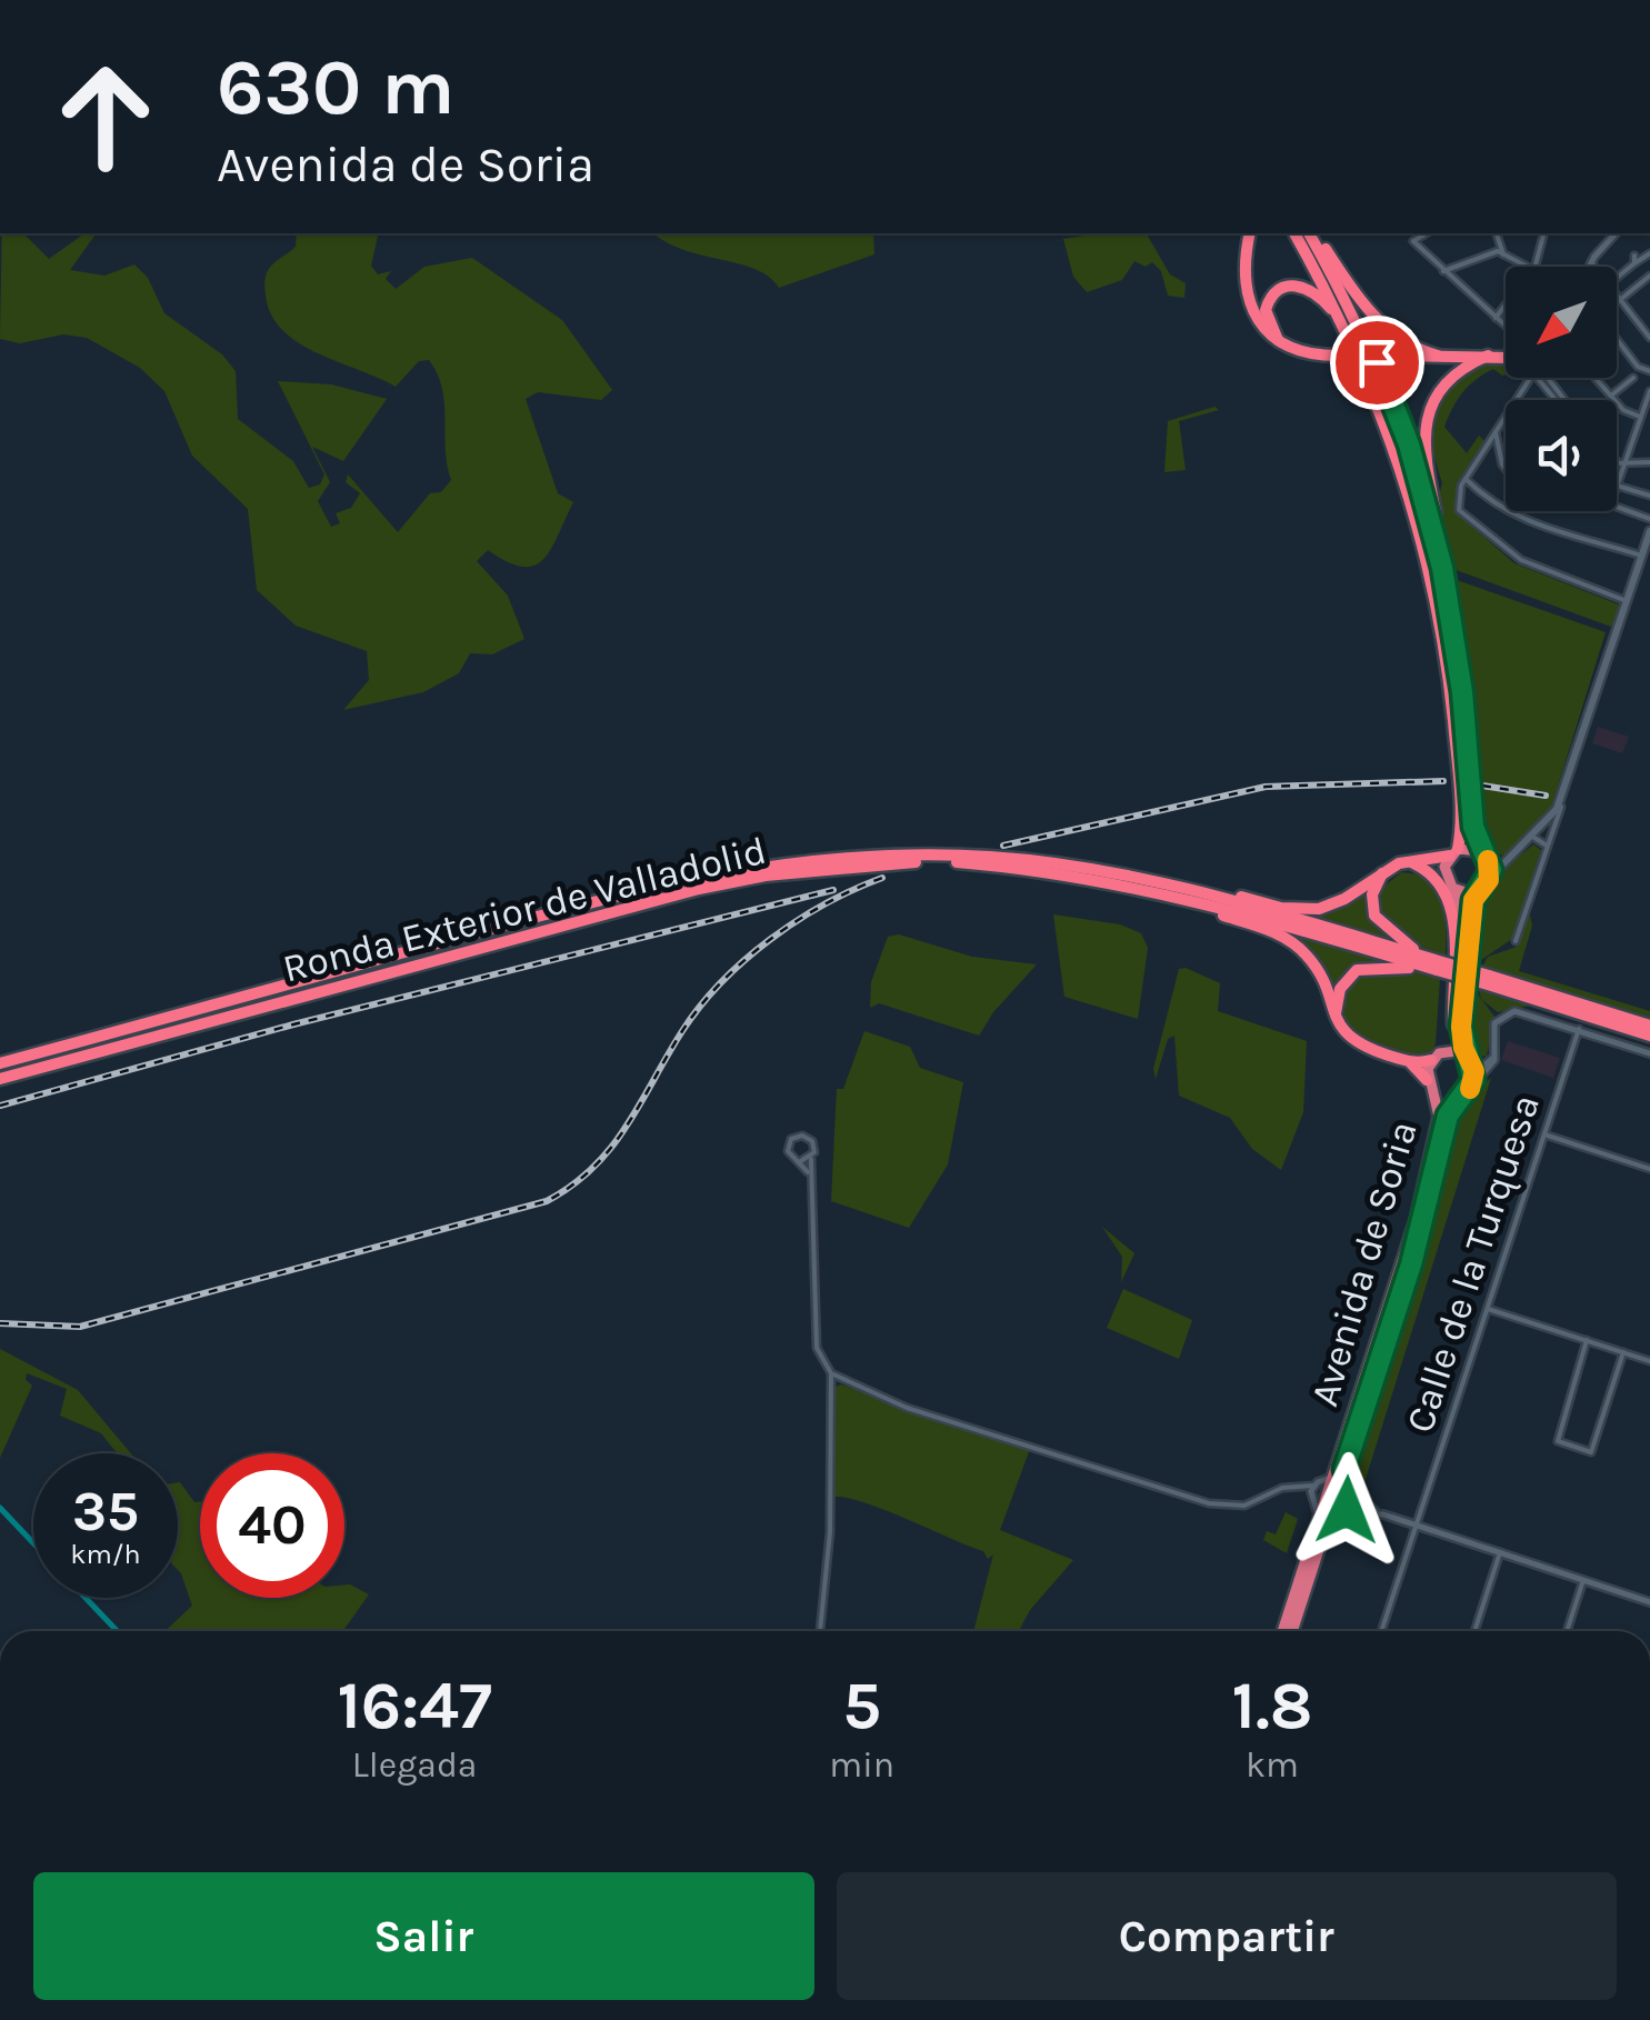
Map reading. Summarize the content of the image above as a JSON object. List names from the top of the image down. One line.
{"streets":{"highway":["Ronda Exterior de Valladolid","Avenida de Soria"],"street":["Calle de la Turquesa"]},"north":"bottom left","page":{"turn":["630 m","Avenida de Soria"],"speed":"35 km/h","limit":"40","eta":["16:47","Llegada","5","min","1.8","km"],"buttons":["Salir","Compartir"]}}
